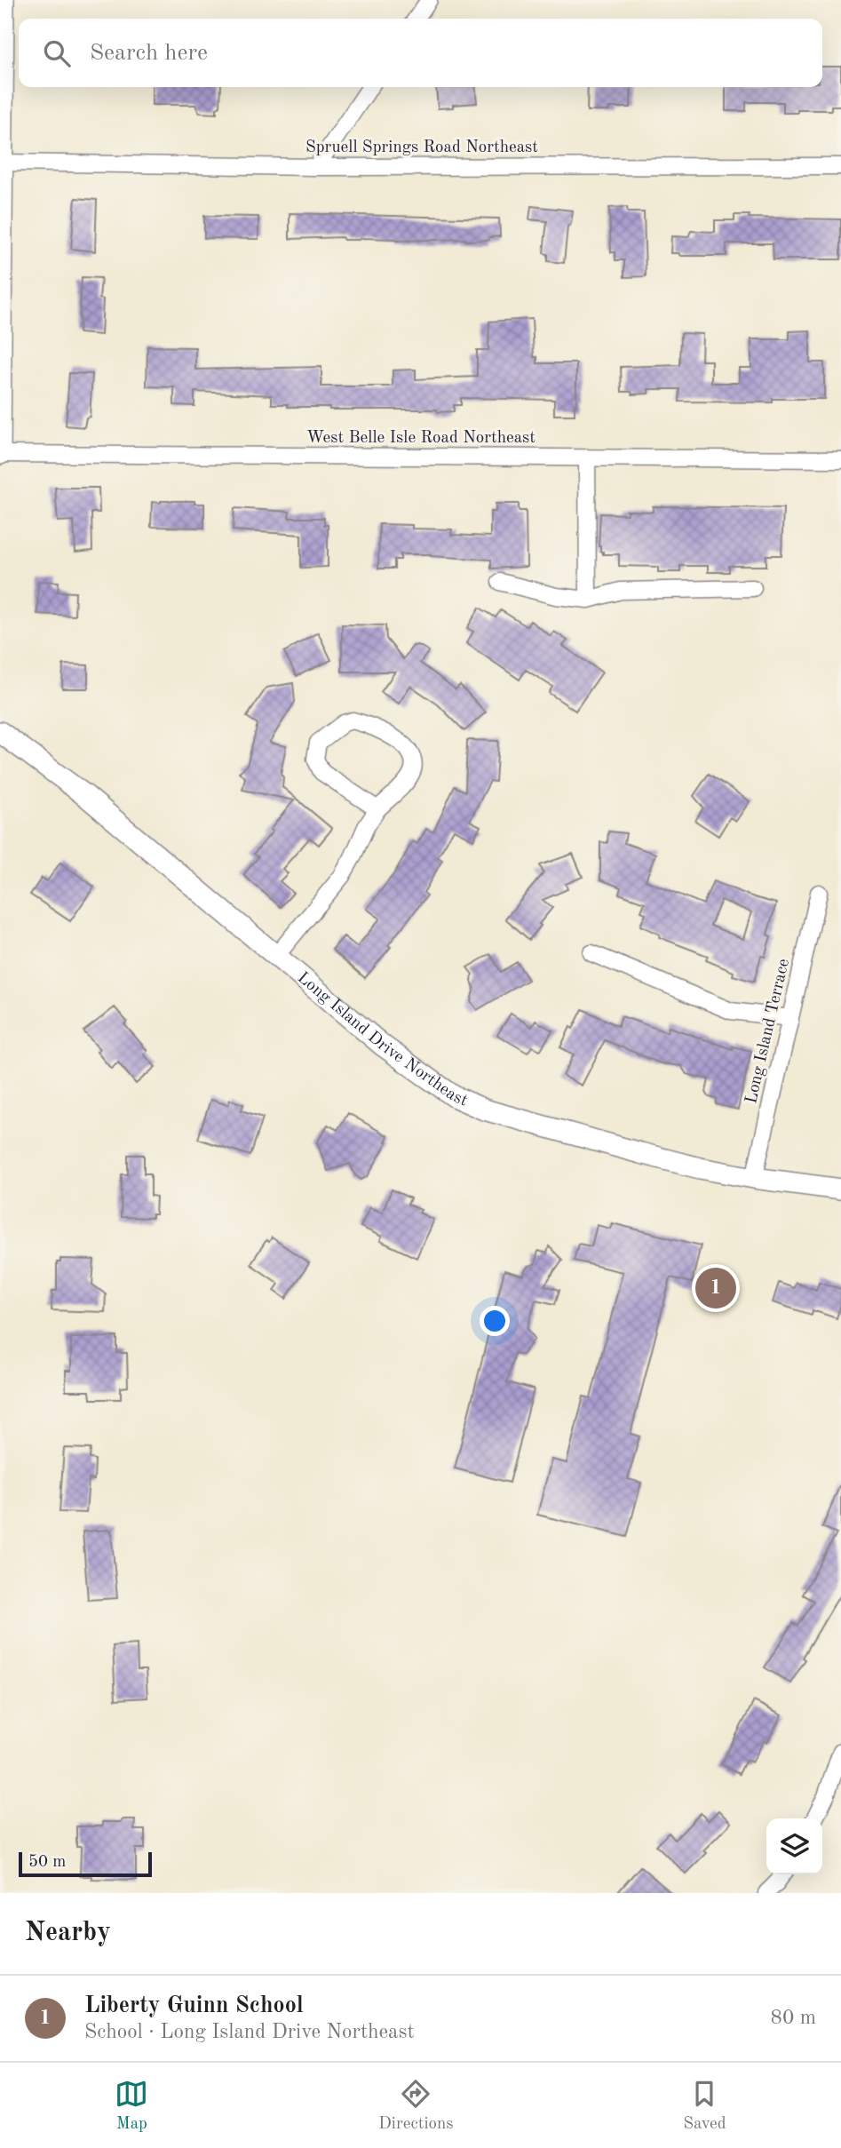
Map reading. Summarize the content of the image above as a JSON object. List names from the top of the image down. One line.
{"streets":{"street":["Spruell Springs Road Northeast","West Belle Isle Road Northeast","Long Island Terrace","Long Island Drive Northeast"]},"crossings":[["Long Island Terrace","Long Island Drive Northeast"]],"scale_bar":"50 m","page":{"search":"Search here","pins":"1","scale":"50 m","heading":"Nearby","list":[{"mark":"1","name":"Liberty Guinn School","note":"School · Long Island Drive Northeast","value":"80 m"}],"nav":["Map","Directions","Saved"]}}
